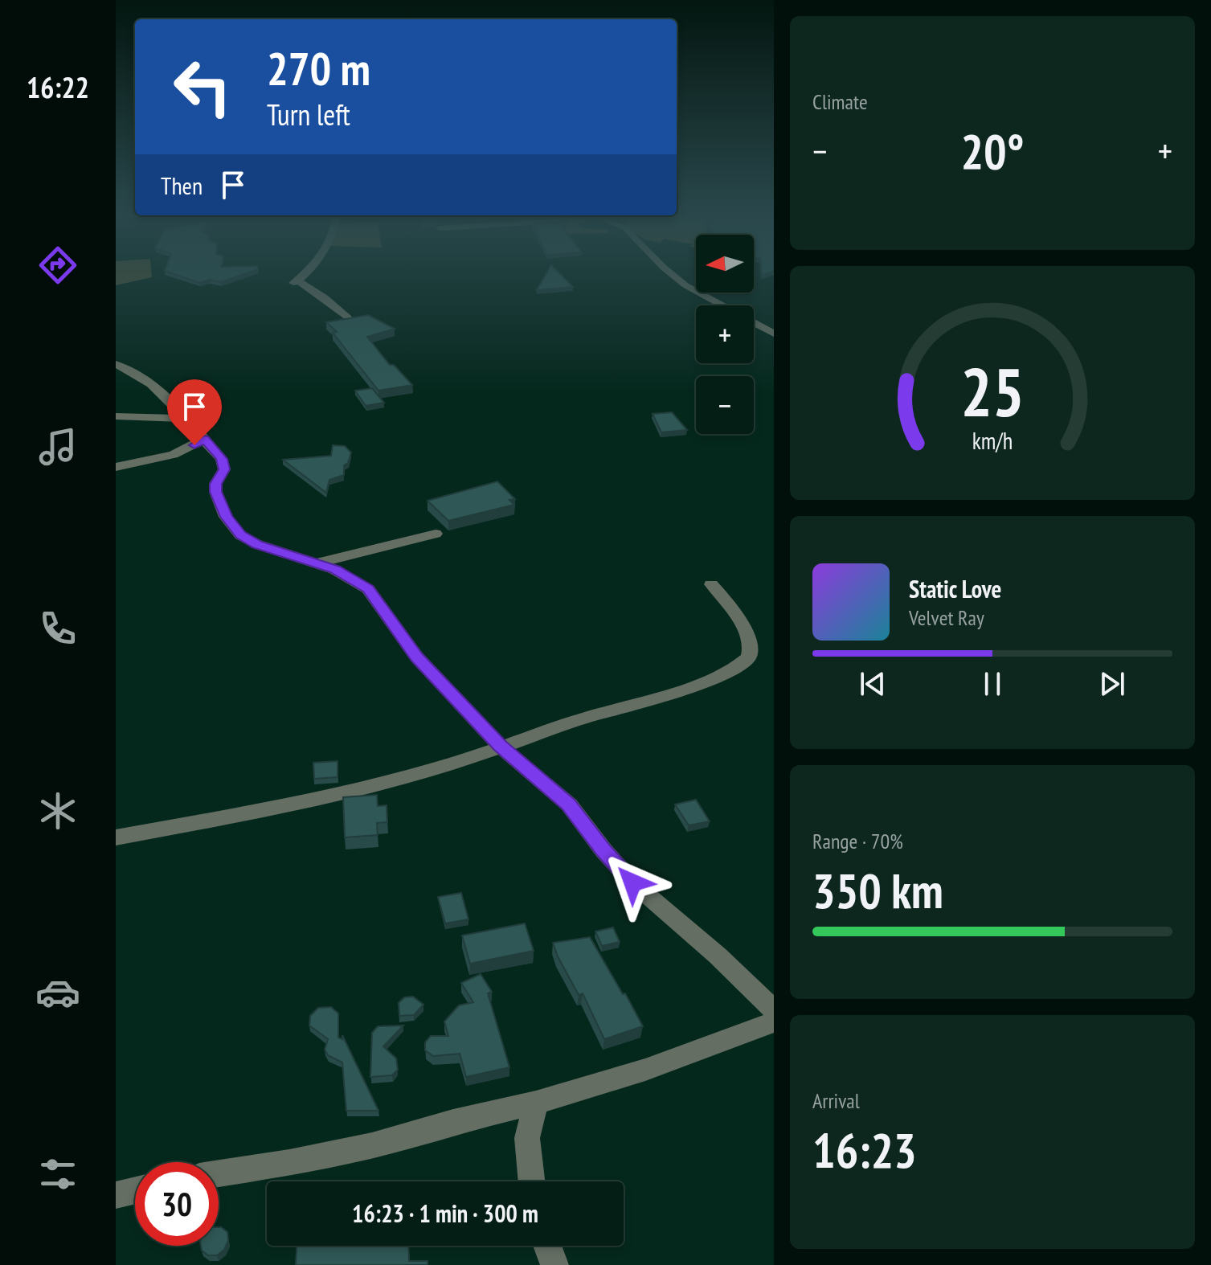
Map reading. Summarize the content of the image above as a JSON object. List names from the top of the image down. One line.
{"north":"left","page":{"tabs":"16:22","tile":["Climate",["Range · 70%","350 km"],["Arrival","16:23"]],"turn":["270 m","Turn left"],"heat":["−","20°","+"],"then":"Then","map_buttons":["+","−"],"song":["Static Love","Velvet Ray"],"limit":"30","trip":"16:23 · 1 min · 300 m","gauge":["25","km/h"]}}
